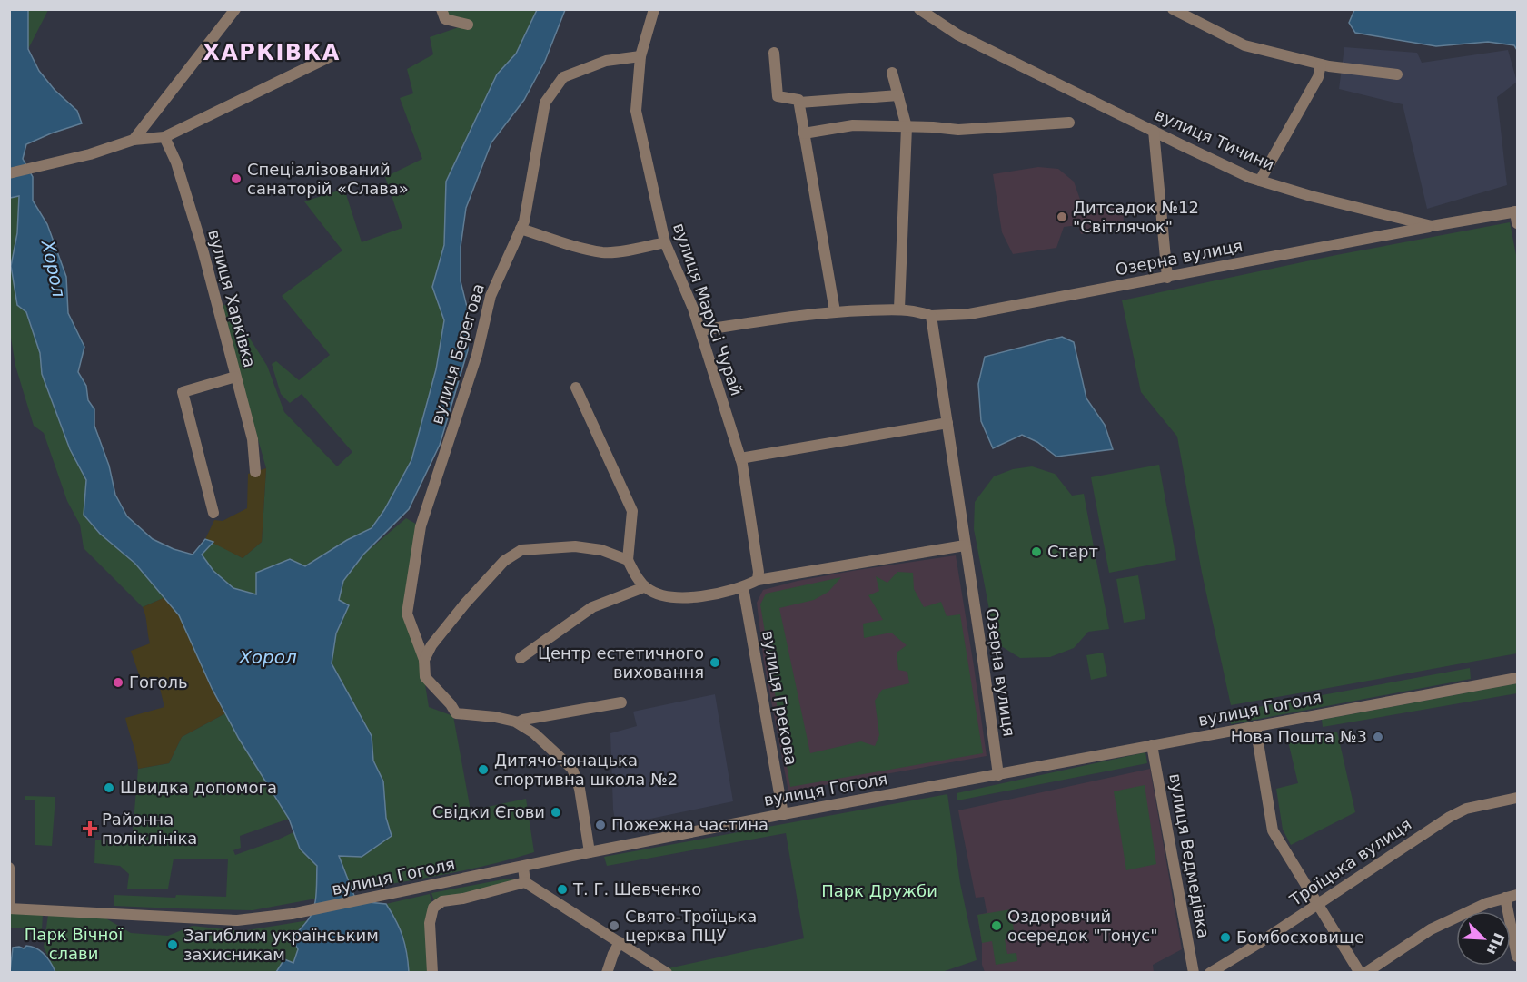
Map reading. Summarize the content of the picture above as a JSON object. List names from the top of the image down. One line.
{"streets":{"street":["вулиця Тичини","Озерна вулиця","вулиця Харківка","вулиця Марусі Чурай","вулиця Берегова","вулиця Грекова","вулиця Гоголя","вулиця Ведмедівка","Троїцька вулиця"]},"crossings":[["вулиця Тичини","Озерна вулиця"],["Озерна вулиця","вулиця Марусі Чурай"],["Озерна вулиця","вулиця Гоголя"],["вулиця Марусі Чурай","вулиця Берегова"],["вулиця Грекова","вулиця Гоголя"],["вулиця Гоголя","вулиця Ведмедівка"]],"districts":["ХАРКІВКА"],"water":["Хорол"],"parks":["Парк Дружби","Парк Вічної слави"],"places":{"other":["Спеціалізований санаторій «Слава»","Дитсадок №12 \"Світлячок\"","Старт","Центр естетичного виховання","Гоголь","Нова Пошта №3","Дитячо-юнацька спортивна школа №2","Швидка допомога","Свідки Єгови","Пожежна частина","Т. Г. Шевченко","Свято-Троїцька церква ПЦУ","Оздоровчий осередок \"Тонус\"","Бомбосховище","Загиблим українським захисникам"],"health":["Районна поліклініка"]},"north":"bottom right"}
